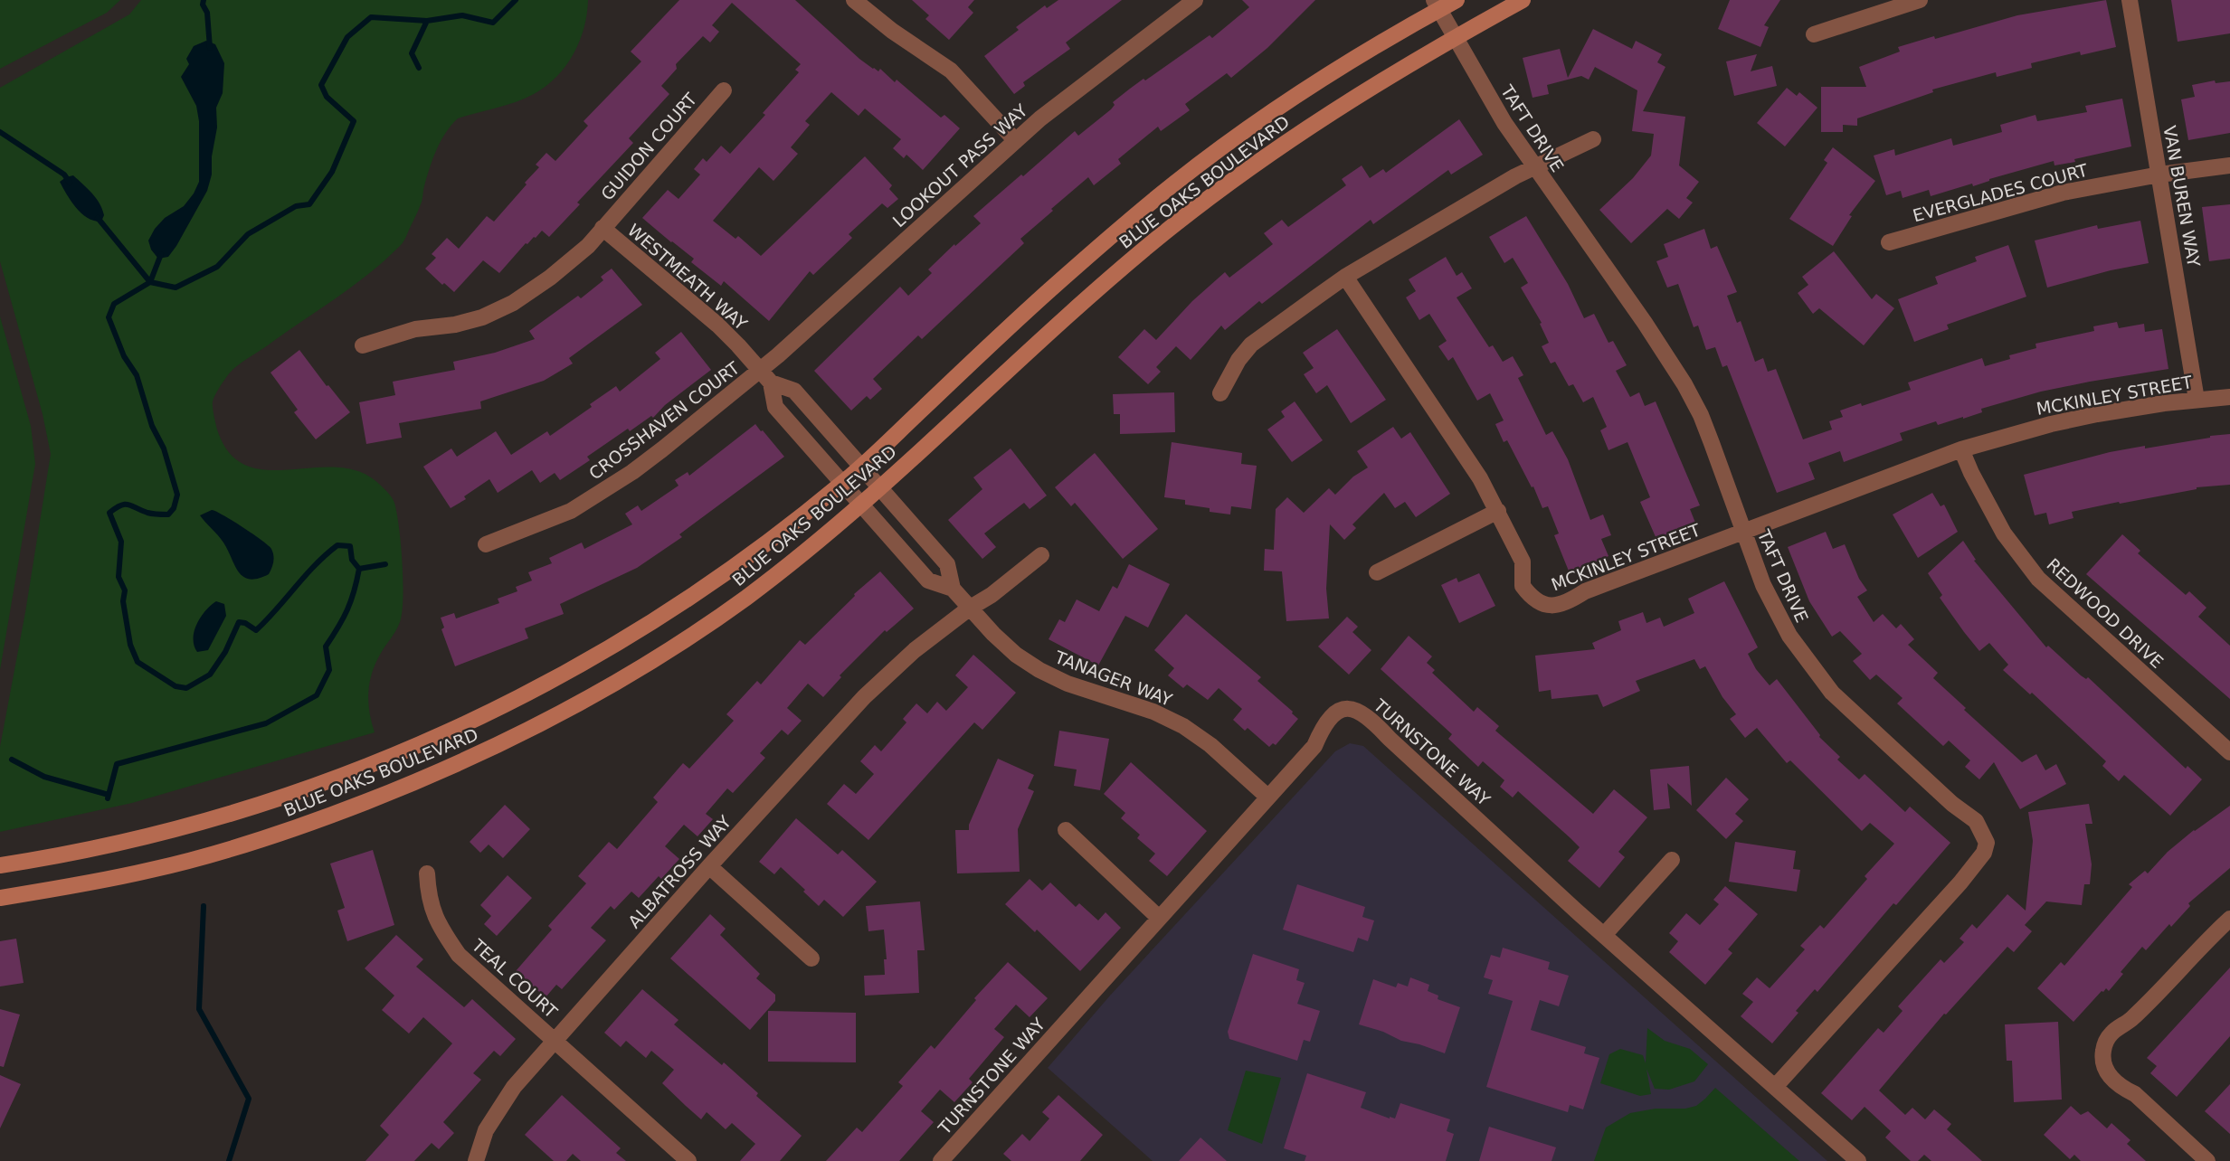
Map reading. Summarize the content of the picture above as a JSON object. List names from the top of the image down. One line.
{"streets":{"main road":["BLUE OAKS BOULEVARD"],"street":["TAFT DRIVE","GUIDON COURT","LOOKOUT PASS WAY","EVERGLADES COURT","VAN BUREN WAY","WESTMEATH WAY","MCKINLEY STREET","CROSSHAVEN COURT","REDWOOD DRIVE","TANAGER WAY","TURNSTONE WAY","ALBATROSS WAY","TEAL COURT"]},"crossings":[["TAFT DRIVE","BLUE OAKS BOULEVARD"],["TAFT DRIVE","MCKINLEY STREET"],["TAFT DRIVE","TURNSTONE WAY"],["GUIDON COURT","WESTMEATH WAY"],["LOOKOUT PASS WAY","WESTMEATH WAY"],["LOOKOUT PASS WAY","CROSSHAVEN COURT"],["BLUE OAKS BOULEVARD","WESTMEATH WAY"],["BLUE OAKS BOULEVARD","TANAGER WAY"],["EVERGLADES COURT","VAN BUREN WAY"],["VAN BUREN WAY","MCKINLEY STREET"],["WESTMEATH WAY","CROSSHAVEN COURT"],["WESTMEATH WAY","TANAGER WAY"],["MCKINLEY STREET","REDWOOD DRIVE"],["TANAGER WAY","TURNSTONE WAY"],["TANAGER WAY","ALBATROSS WAY"],["ALBATROSS WAY","TEAL COURT"]]}
